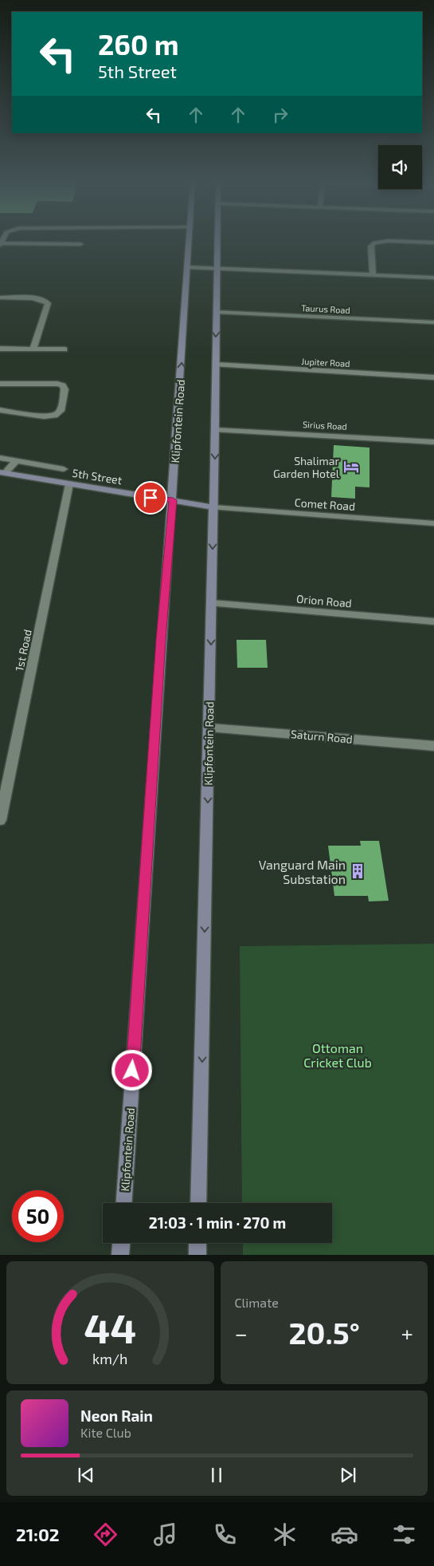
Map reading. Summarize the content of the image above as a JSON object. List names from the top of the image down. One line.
{"streets":{"main road":["Klipfontein Road","5th Street"],"street":["Taurus Road","Jupiter Road","Sirius Road","Comet Road","Orion Road","1st Road","Saturn Road"]},"crossings":[["Taurus Road","Klipfontein Road"],["Jupiter Road","Klipfontein Road"],["Klipfontein Road","Sirius Road"],["Klipfontein Road","5th Street"],["Klipfontein Road","Comet Road"],["Klipfontein Road","Orion Road"],["Klipfontein Road","Saturn Road"],["5th Street","Comet Road"],["5th Street","1st Road"]],"parks":["Ottoman Cricket Club"],"places":{"hotel":["Shalimar Garden Hotel"],"building":["Vanguard Main Substation"]},"page":{"turn":["260 m","5th Street"],"limit":"50","trip":"21:03 · 1 min · 270 m","tile":"Climate","heat":["−","20.5°","+"],"song":["Neon Rain","Kite Club"],"tabs":"21:02","gauge":["44","km/h"]}}
